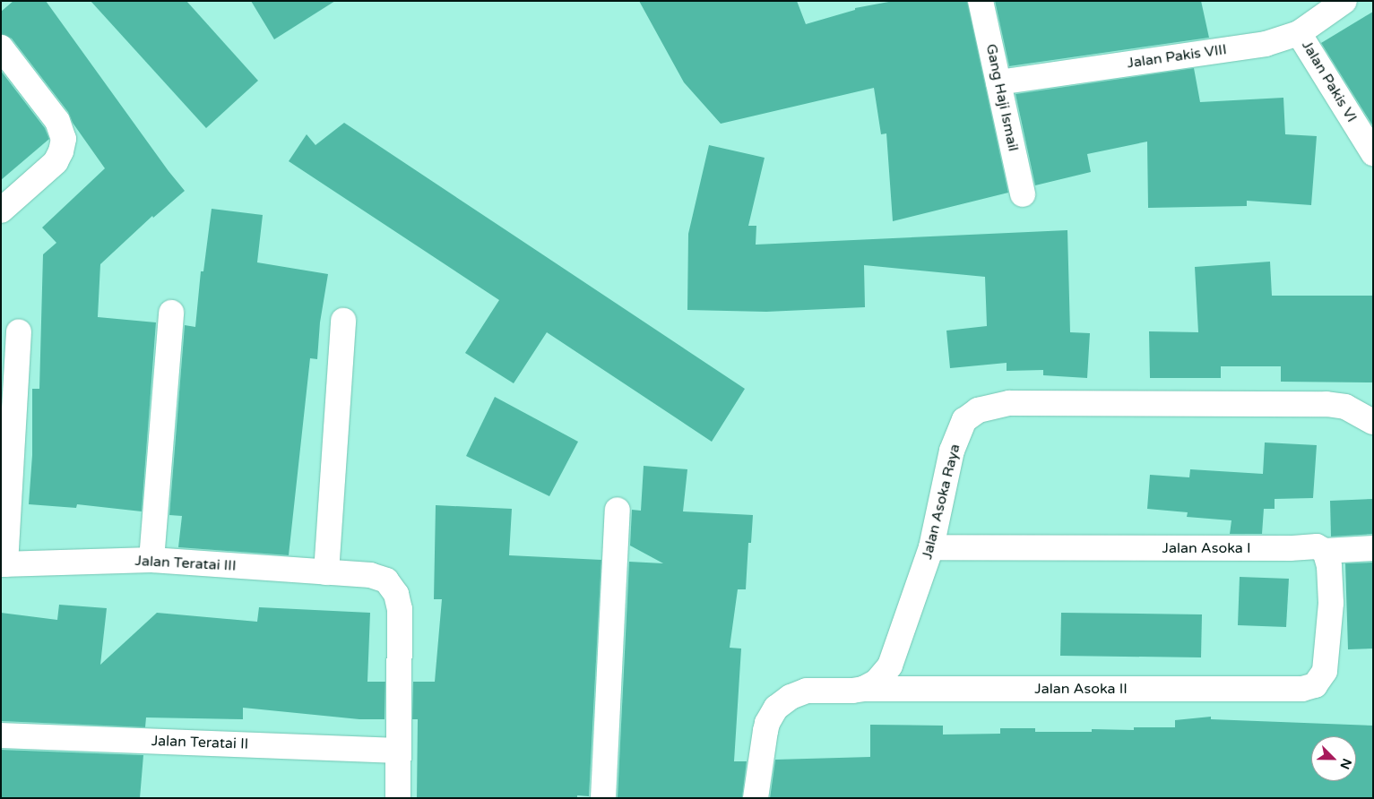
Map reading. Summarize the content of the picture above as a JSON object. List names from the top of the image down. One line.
{"streets":{"street":["Jalan Pakis VIII","Jalan Pakis VI","Gang Haji Ismail","Jalan Asoka Raya","Jalan Asoka I","Jalan Teratai III","Jalan Asoka II","Jalan Teratai II"]},"crossings":[["Jalan Pakis VIII","Jalan Pakis VI"],["Jalan Pakis VIII","Gang Haji Ismail"],["Jalan Asoka Raya","Jalan Asoka I"],["Jalan Asoka Raya","Jalan Asoka II"],["Jalan Asoka I","Jalan Asoka II"],["Jalan Teratai III","Jalan Teratai II"]],"north":"bottom right"}
